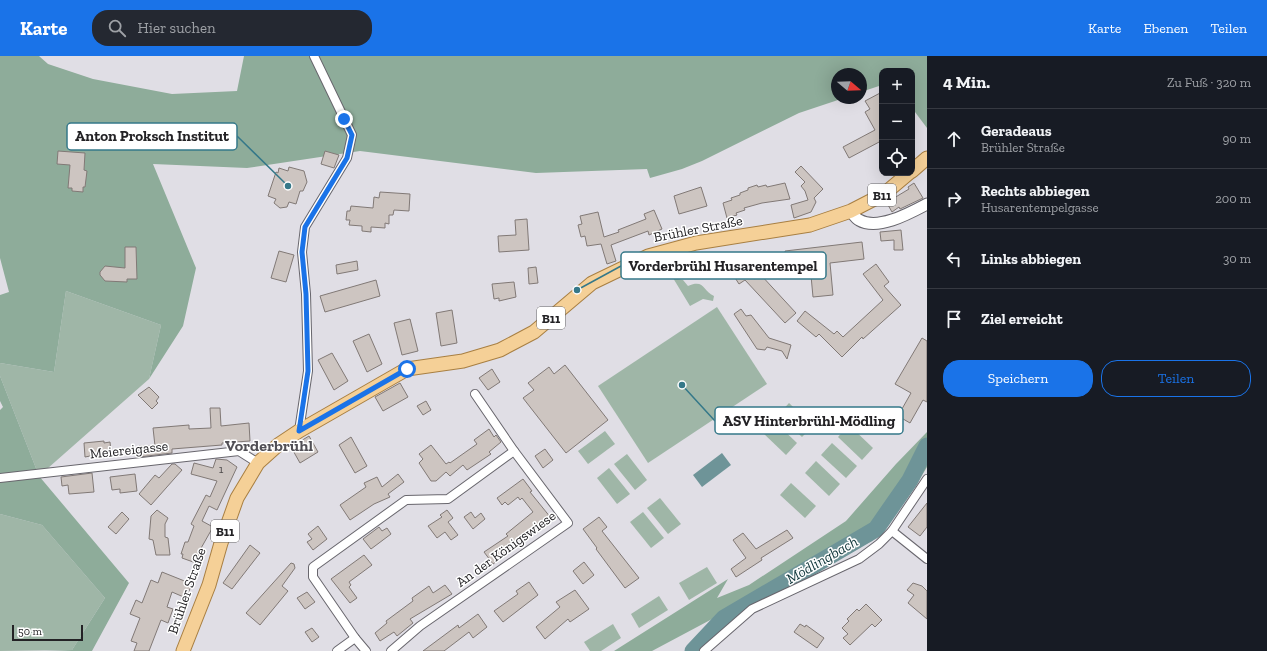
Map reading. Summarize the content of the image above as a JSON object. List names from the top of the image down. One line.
{"streets":{"main road":["B11","Brühler Straße"],"street":["Meiereigasse","An der Königswiese"]},"crossings":[["B11","Brühler Straße"],["Brühler Straße","Meiereigasse"]],"districts":["Vorderbrühl"],"water":["Mödlingbach"],"places":["Anton Proksch Institut","Vorderbrühl Husarentempel","ASV Hinterbrühl-Mödling"],"house_numbers":["1"],"scale_bar":"50 m","north":"right","page":{"header":"Karte","search":"Hier suchen","nav":["Karte","Ebenen","Teilen"],"heading":["4 Min.","Zu Fuß · 320 m"],"map_buttons":["+","−"],"list":[["Geradeaus","Brühler Straße","90 m"],["Rechts abbiegen","Husarentempelgasse","200 m"],["Links abbiegen","30 m"],"Ziel erreicht"],"buttons":["Speichern","Teilen"],"scale":"50 m"}}
